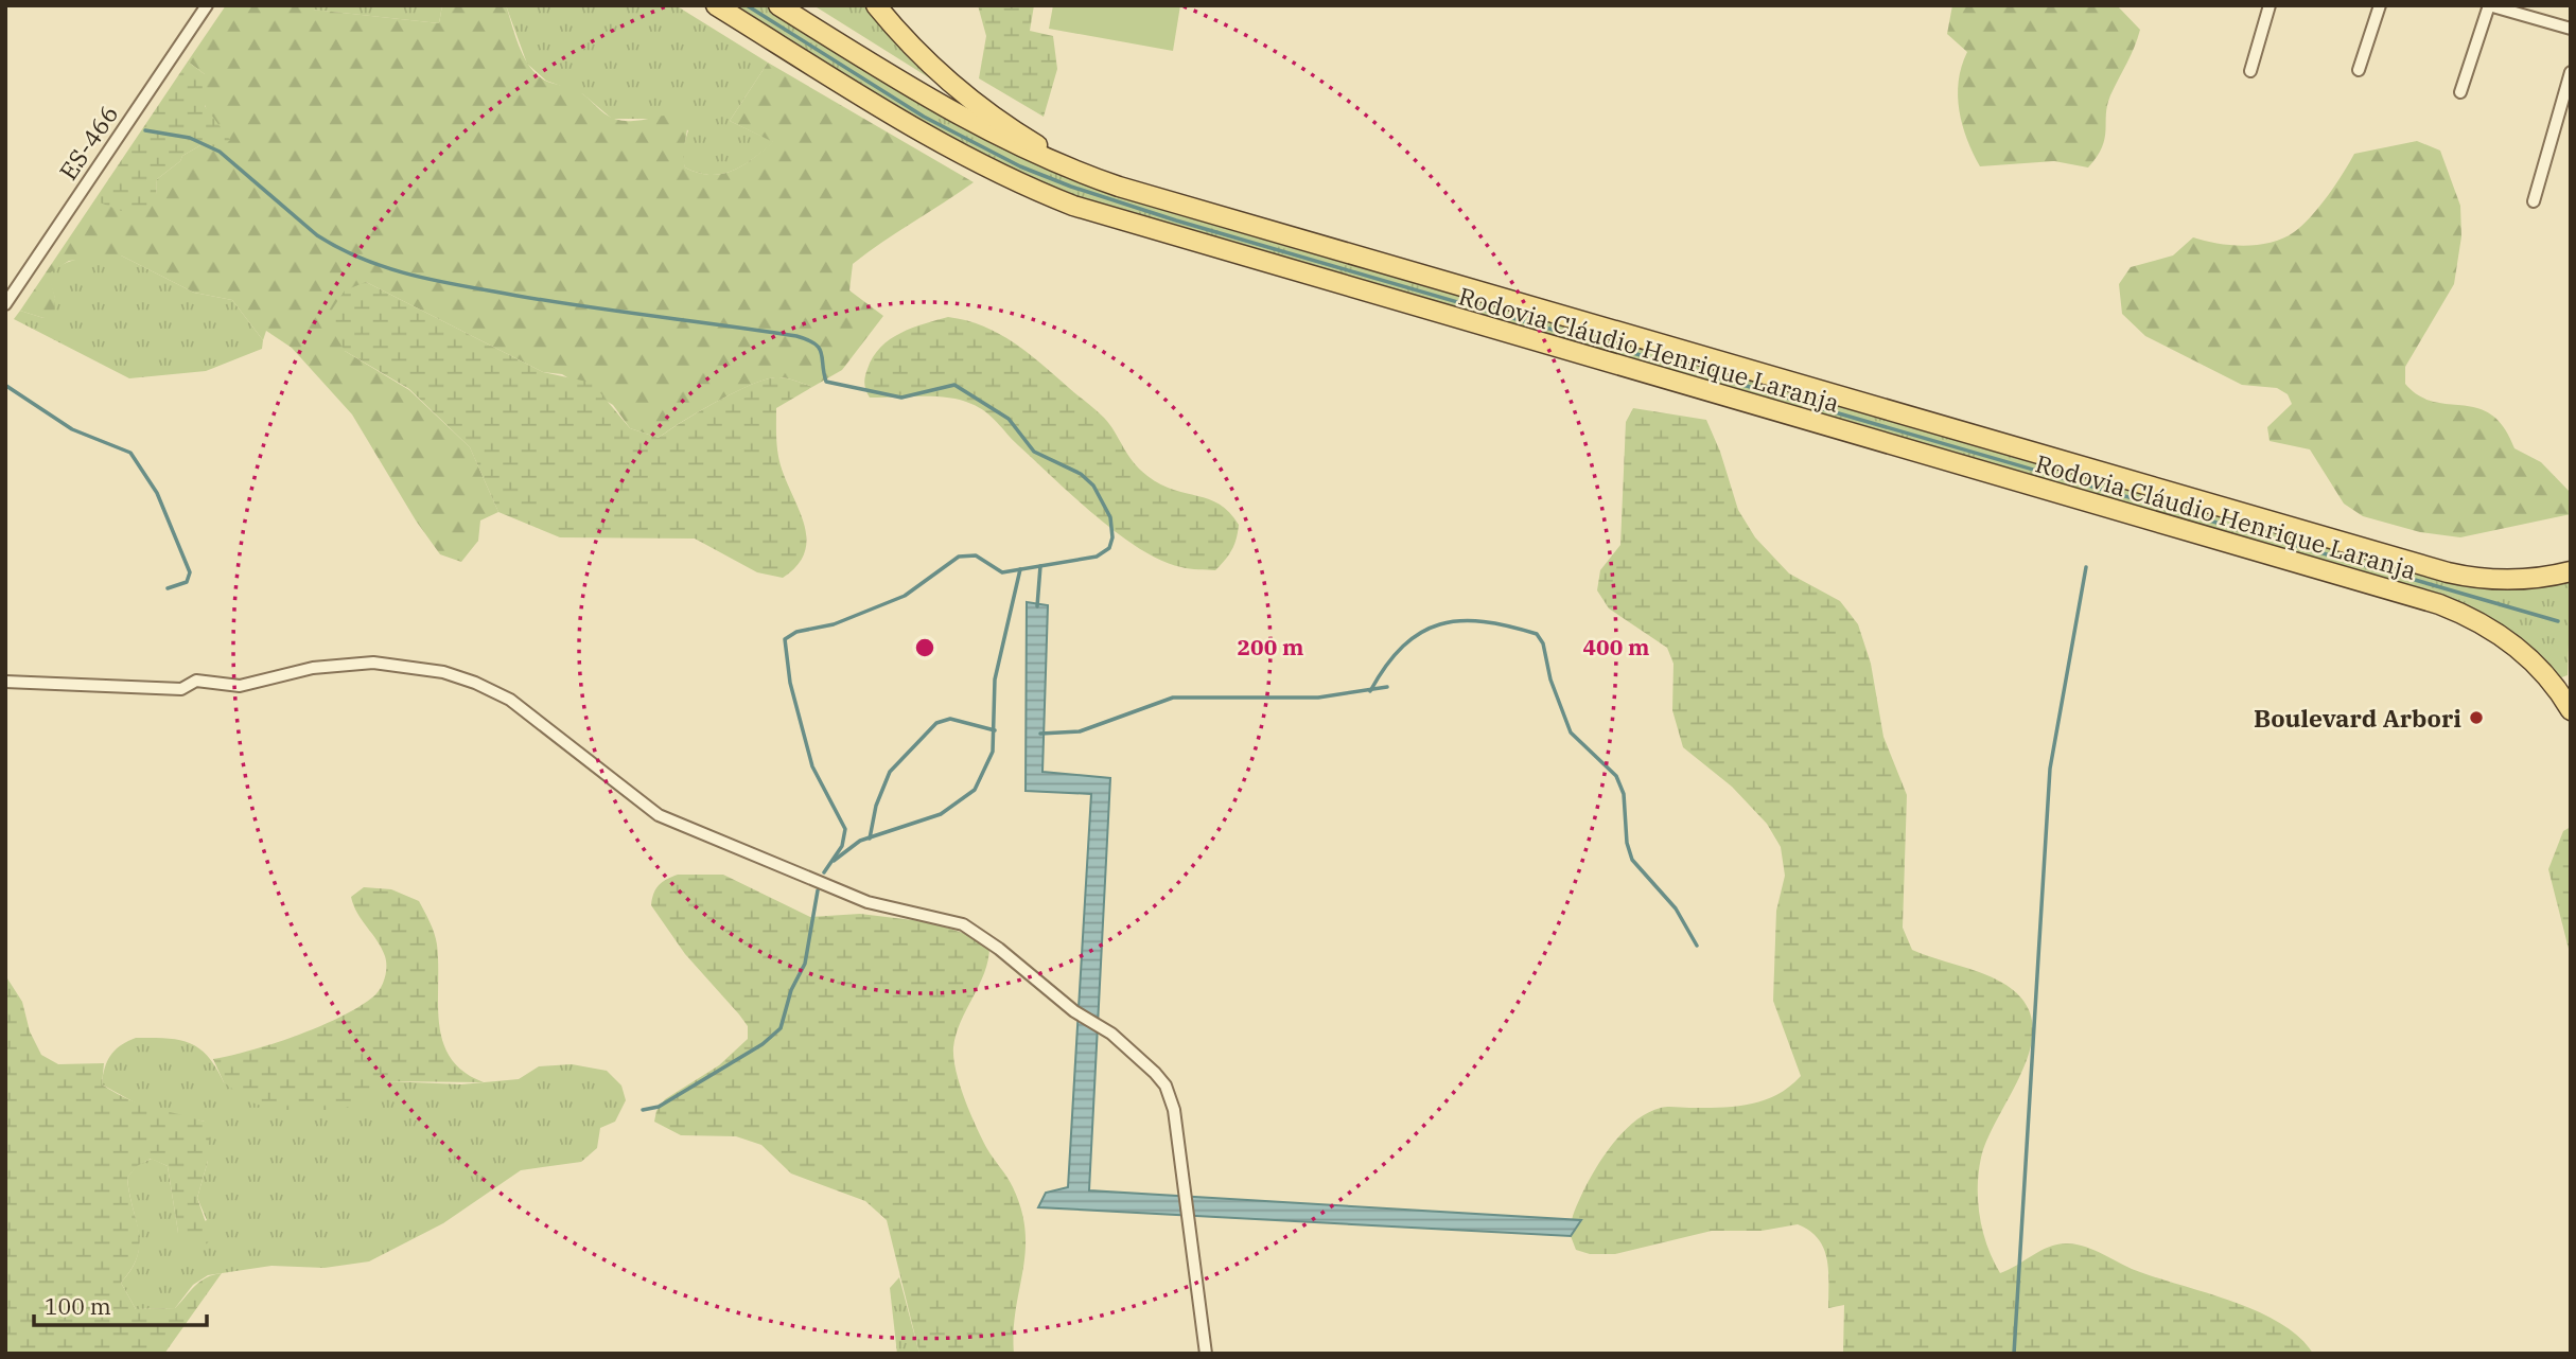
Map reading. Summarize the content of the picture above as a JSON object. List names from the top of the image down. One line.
{"streets":{"main road":["Rodovia Cláudio Henrique Laranja"],"street":["ES-466"]},"places":["Boulevard Arbori"],"scale_bar":"100 m","rings":["200 m","400 m"]}
